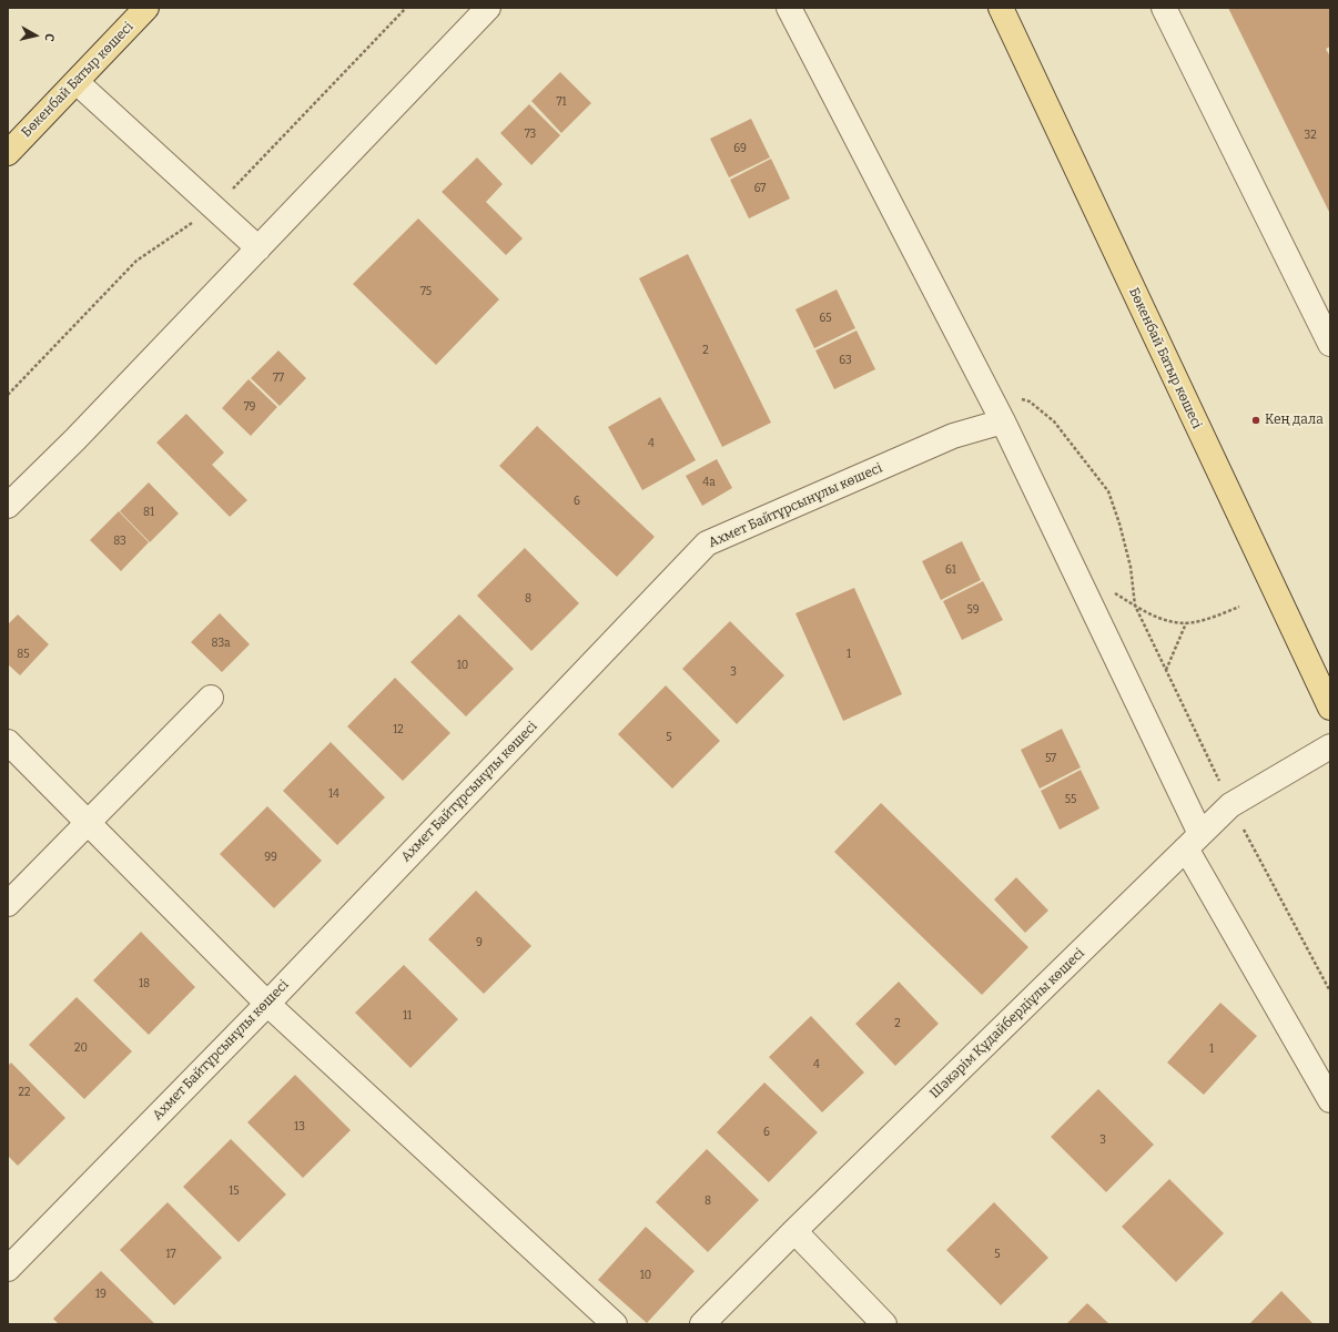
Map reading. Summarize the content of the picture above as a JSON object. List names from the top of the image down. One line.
{"streets":{"main road":["Бөкенбай Батыр көшесі"],"street":["Ахмет Байтұрсынұлы көшесі","Шәкәрім Құдайбердіұлы көшесі"]},"places":["Кең дала"],"house_numbers":["71","73","32","69","67","75","65","2","63","77","79","4","4а","6","81","83","61","8","59","83а","85","1","10","3","12","5","57","14","55","99","9","18","11","2","20","1","4","22","13","6","3","15","8","17","5","10","19"],"north":"right"}
